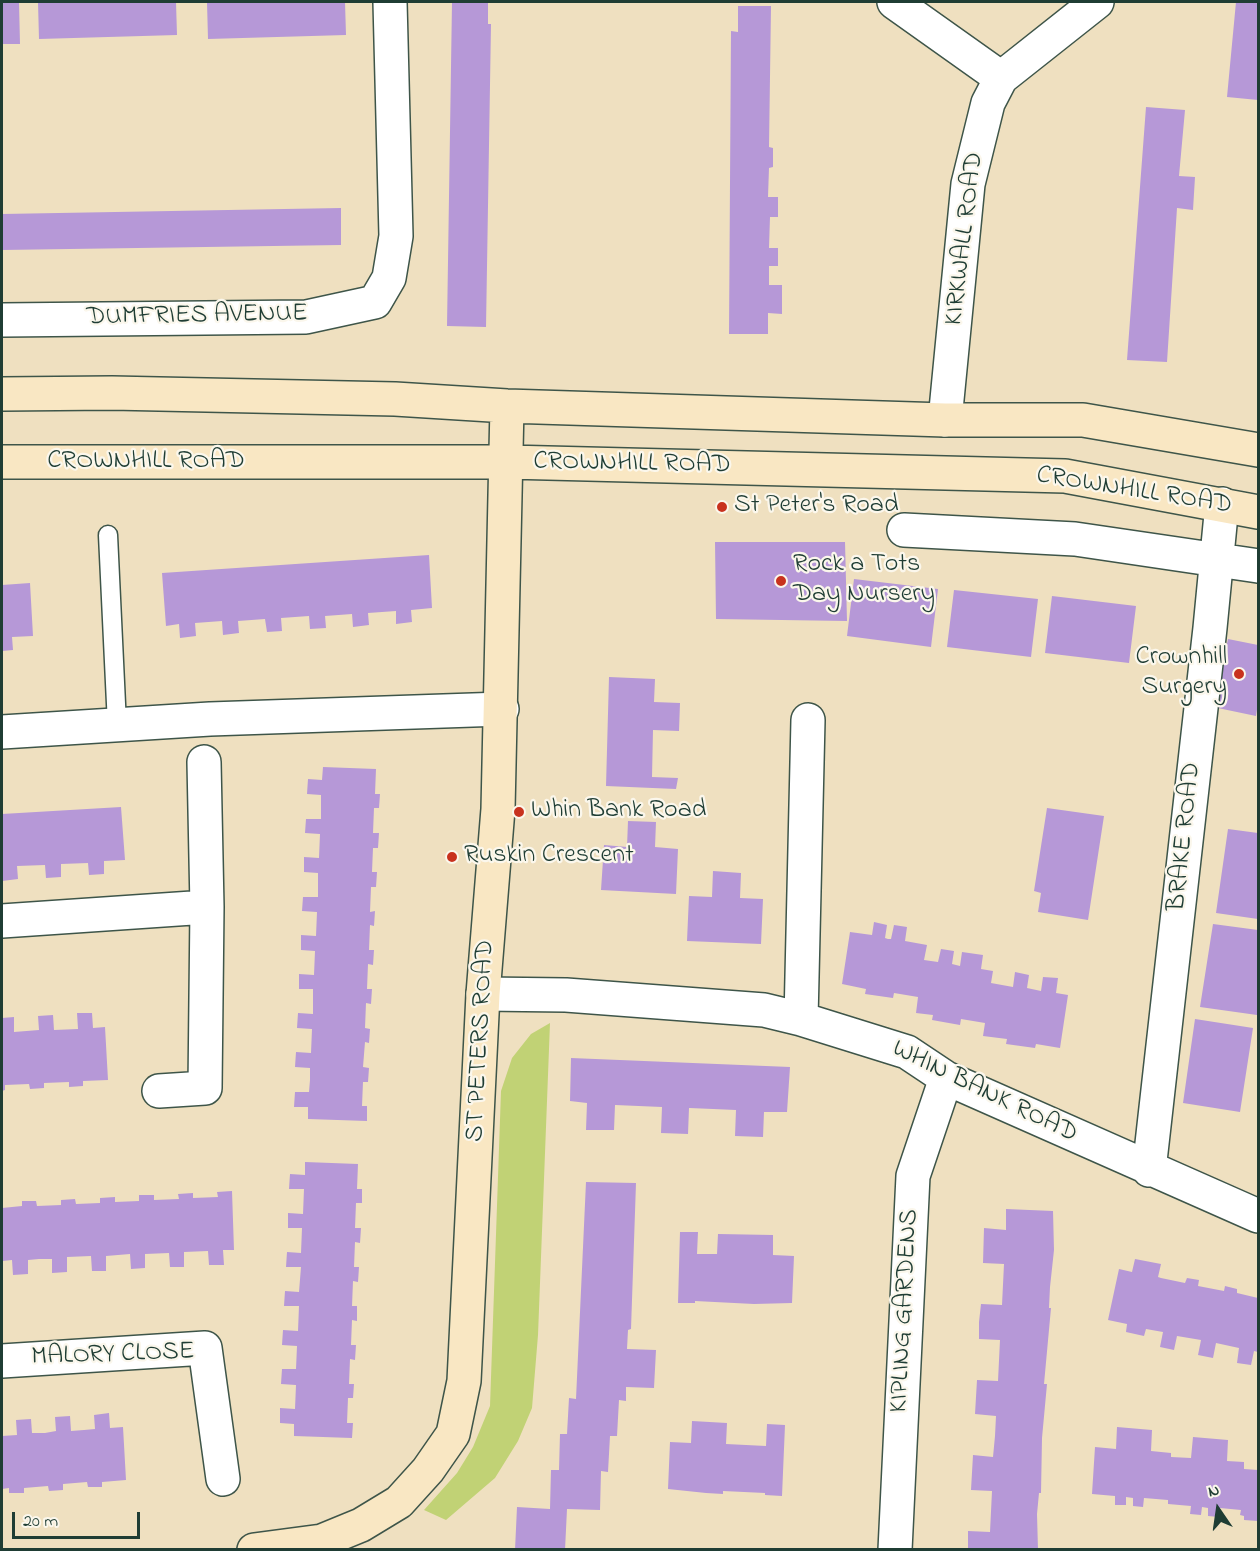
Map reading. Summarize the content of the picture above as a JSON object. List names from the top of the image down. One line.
{"streets":{"main road":["CROWNHILL ROAD","ST PETERS ROAD"],"street":["KIRKWALL ROAD","DUMFRIES AVENUE","BRAKE ROAD","WHIN BANK ROAD","KIPLING GARDENS","MALORY CLOSE"]},"crossings":[["CROWNHILL ROAD","BRAKE ROAD"],["CROWNHILL ROAD","ST PETERS ROAD"],["BRAKE ROAD","WHIN BANK ROAD"],["ST PETERS ROAD","WHIN BANK ROAD"],["WHIN BANK ROAD","KIPLING GARDENS"]],"places":["St Peter's Road","Rock a Tots Day Nursery","Crownhill Surgery","Whin Bank Road","Ruskin Crescent"],"scale_bar":"20 m","north":"top"}
